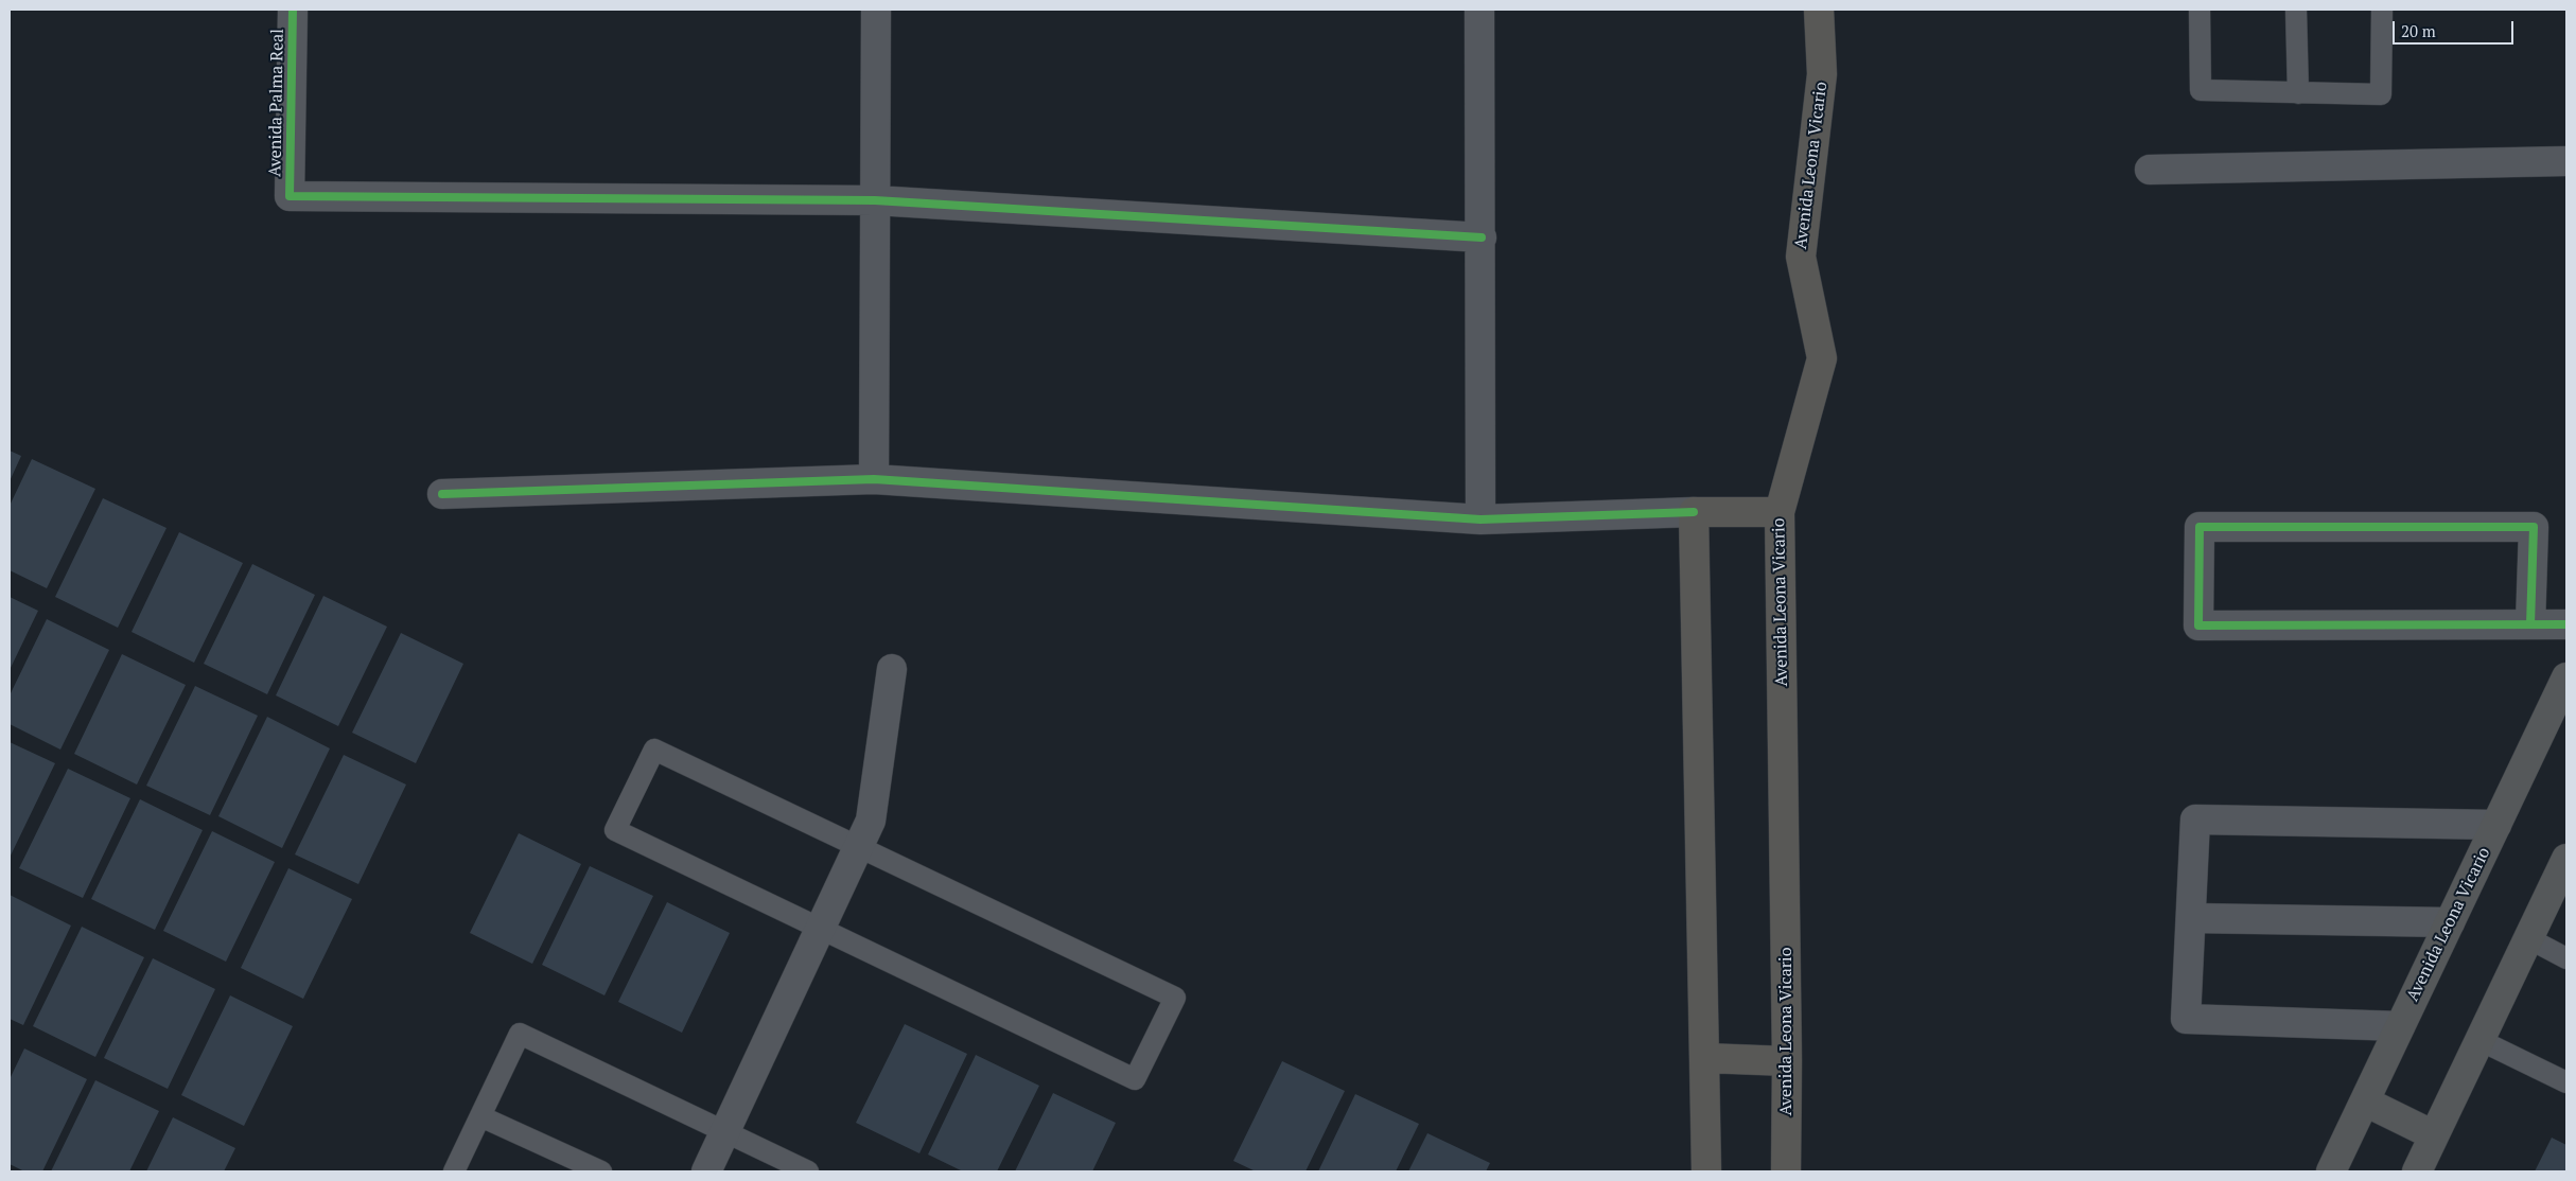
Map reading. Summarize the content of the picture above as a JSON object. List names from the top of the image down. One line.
{"streets":{"main road":["Avenida Leona Vicario"],"street":["Avenida Palma Real"]},"scale_bar":"20 m"}
